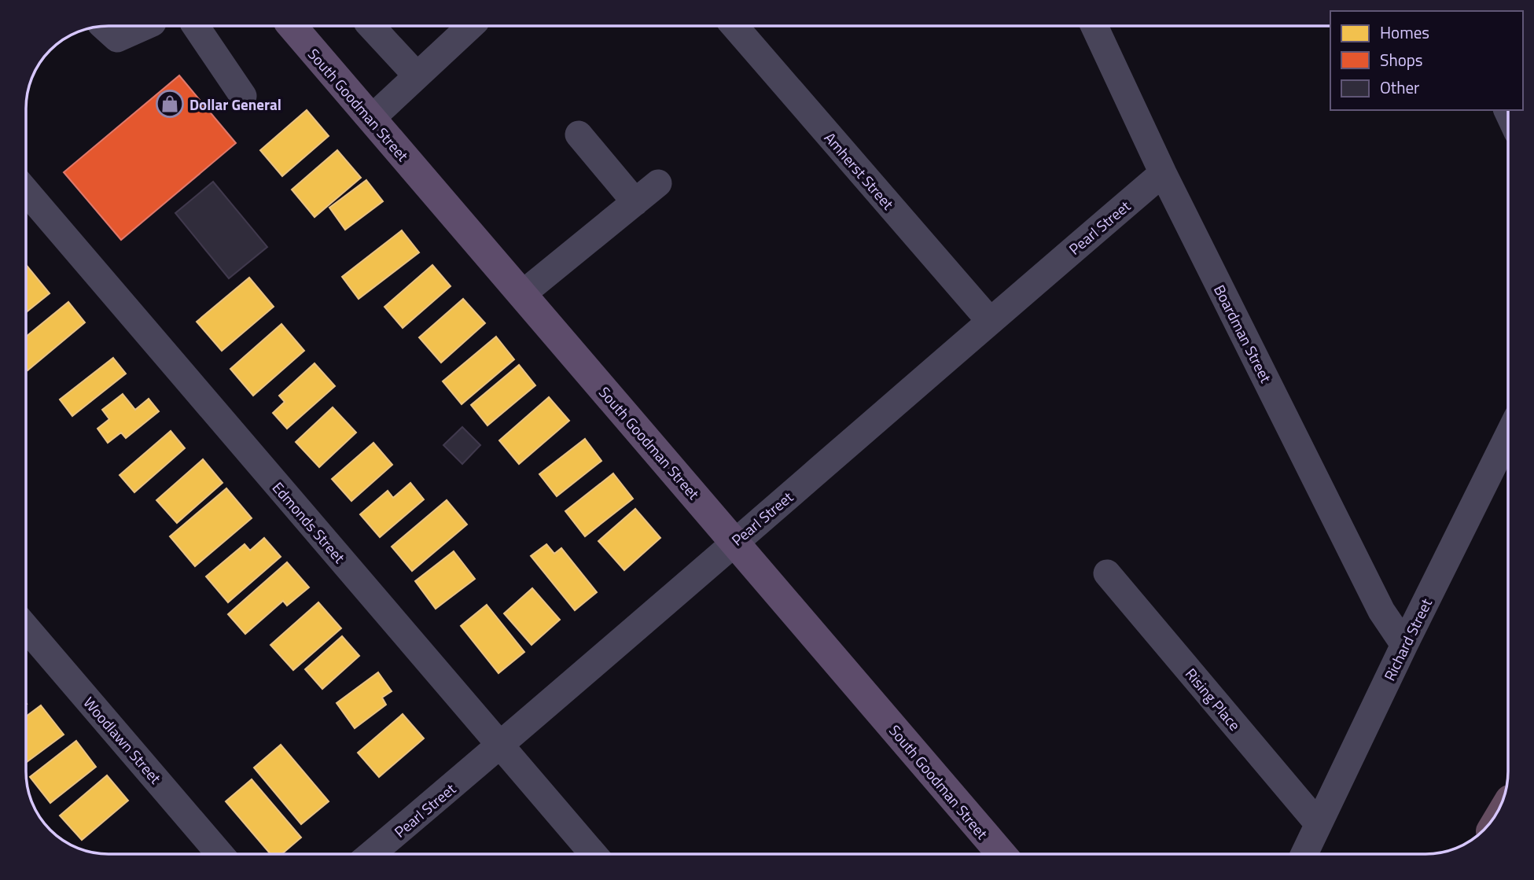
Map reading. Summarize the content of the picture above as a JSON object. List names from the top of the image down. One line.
{"streets":{"main road":["South Goodman Street"],"street":["Amherst Street","Pearl Street","Boardman Street","Edmonds Street","Richard Street","Rising Place","Woodlawn Street"]},"crossings":[["South Goodman Street","Pearl Street"],["Amherst Street","Pearl Street"],["Pearl Street","Boardman Street"],["Pearl Street","Edmonds Street"],["Boardman Street","Richard Street"],["Richard Street","Rising Place"]],"places":{"shop":["Dollar General"]},"legend":["Homes","Shops","Other"]}
